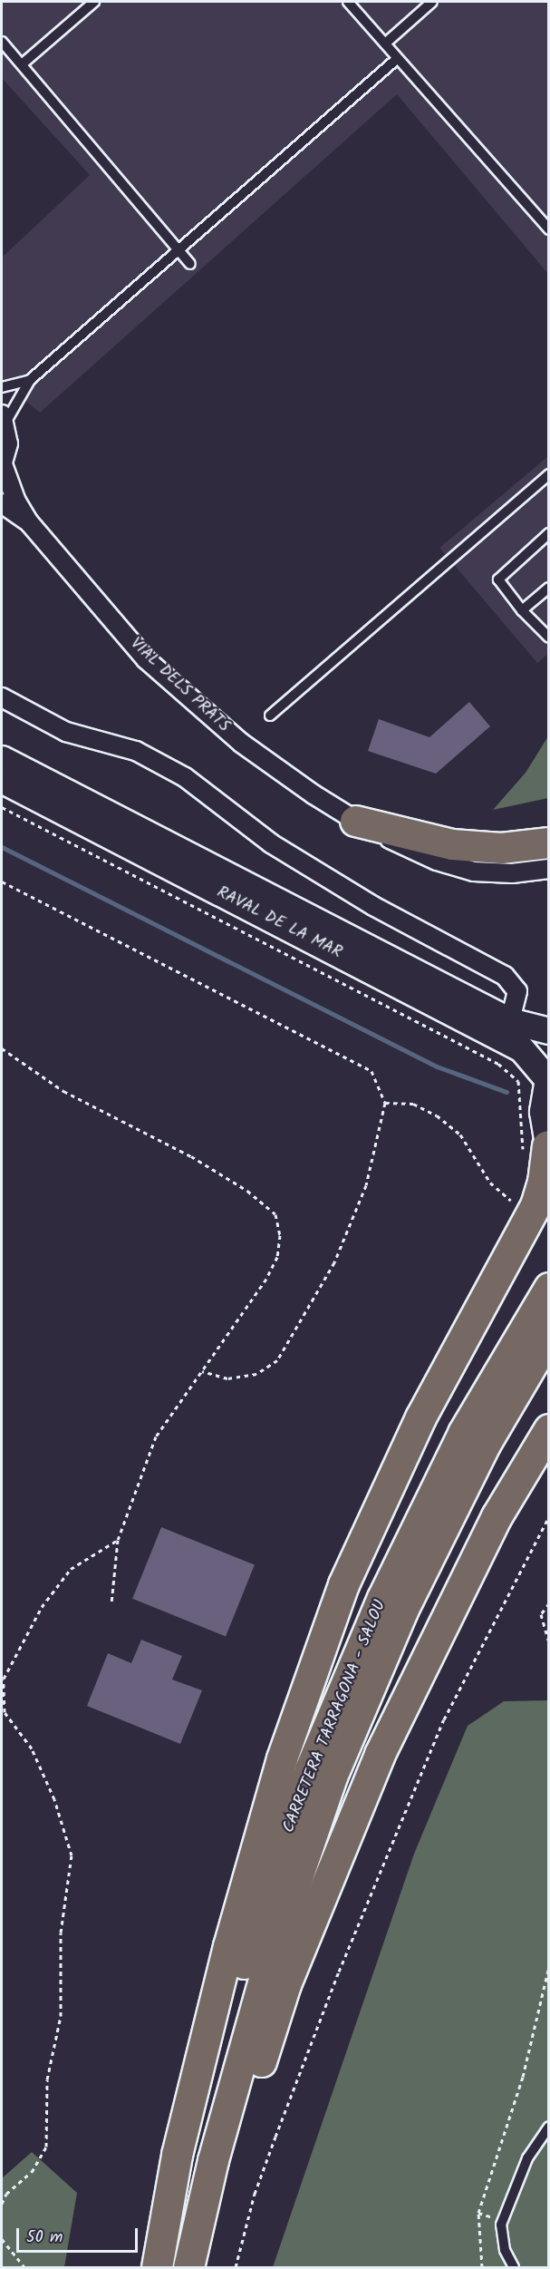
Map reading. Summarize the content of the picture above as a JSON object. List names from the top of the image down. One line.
{"streets":{"highway":["CARRETERA TARRAGONA - SALOU"],"street":["VIAL DELS PRATS","RAVAL DE LA MAR"]},"scale_bar":"50 m"}
